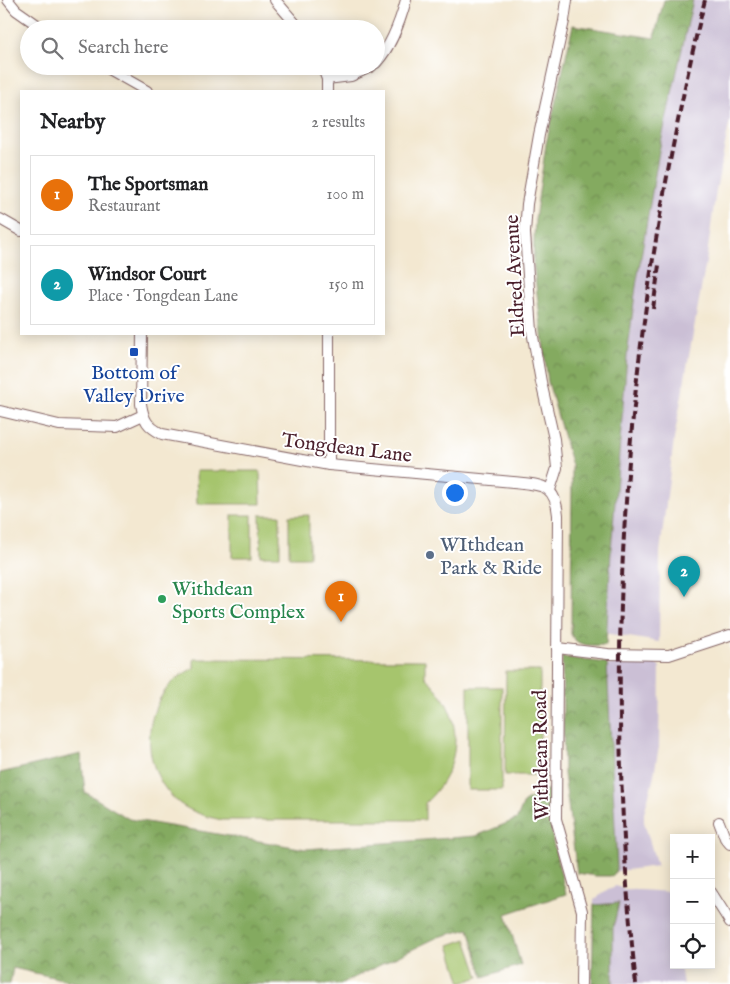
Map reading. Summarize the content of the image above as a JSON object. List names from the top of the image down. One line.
{"streets":{"street":["Eldred Avenue","Tongdean Lane","Withdean Road"]},"crossings":[["Eldred Avenue","Tongdean Lane"]],"places":{"transit":["Bottom of Valley Drive"],"other":["WIthdean Park & Ride","Withdean Sports Complex"]},"page":{"search":"Search here","heading":["Nearby","2 results"],"list":[{"mark":"1","name":"The Sportsman","note":"Restaurant","value":"100 m"},{"mark":"2","name":"Windsor Court","note":"Place · Tongdean Lane","value":"150 m"}],"pins":["2","1"],"map_buttons":["+","−"]}}
